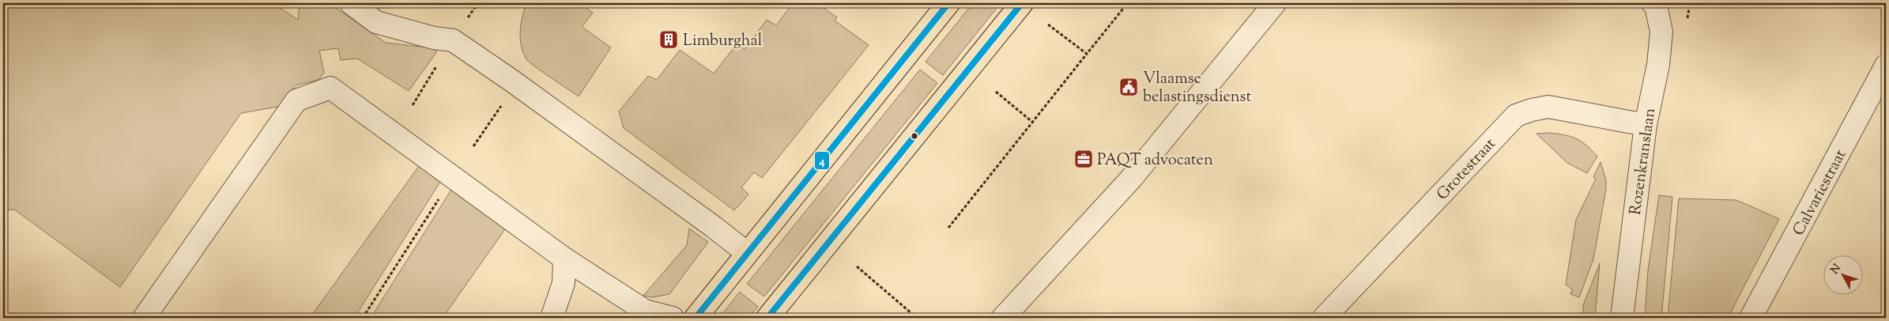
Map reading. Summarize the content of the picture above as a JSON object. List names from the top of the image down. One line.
{"streets":{"street":["Rozenkranslaan","Grotestraat","Calvariestraat"]},"crossings":[["Rozenkranslaan","Grotestraat"]],"places":{"building":["Limburghal"],"public building":["Vlaamse belastingsdienst"],"office":["PAQT advocaten"]},"lines":["transit line 4"],"north":"top left"}
